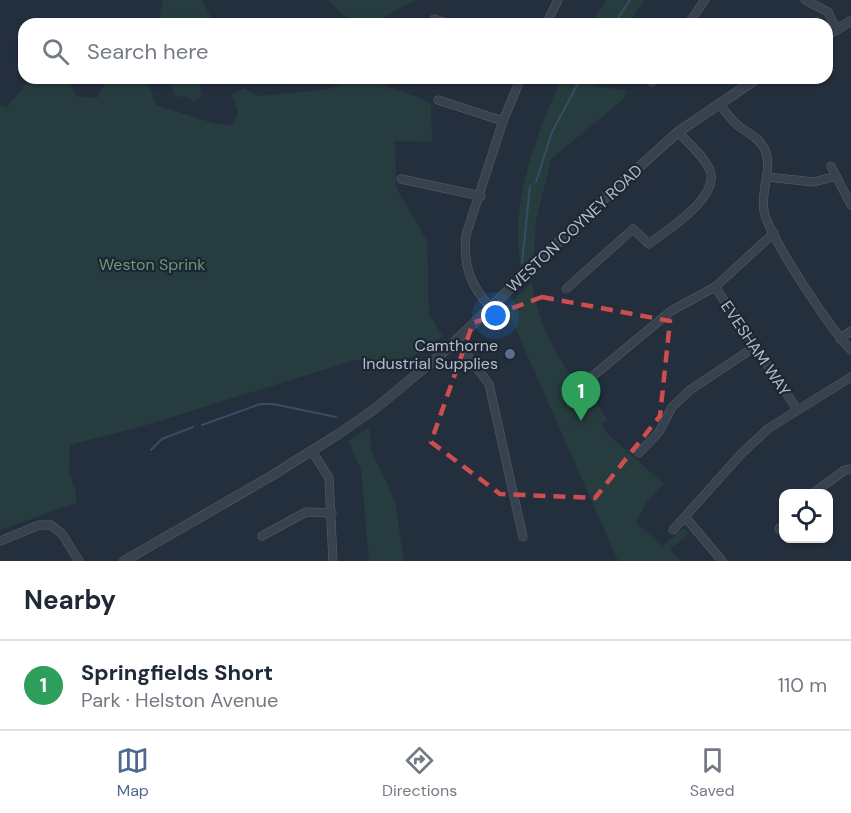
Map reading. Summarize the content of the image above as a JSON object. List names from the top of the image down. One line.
{"streets":{"street":["WESTON COYNEY ROAD","EVESHAM WAY"]},"parks":["Weston Sprink"],"places":["Camthorne Industrial Supplies"],"page":{"search":"Search here","pins":"1","heading":"Nearby","list":[{"mark":"1","name":"Springfields Short","note":"Park · Helston Avenue","value":"110 m"}],"nav":["Map","Directions","Saved"]}}
